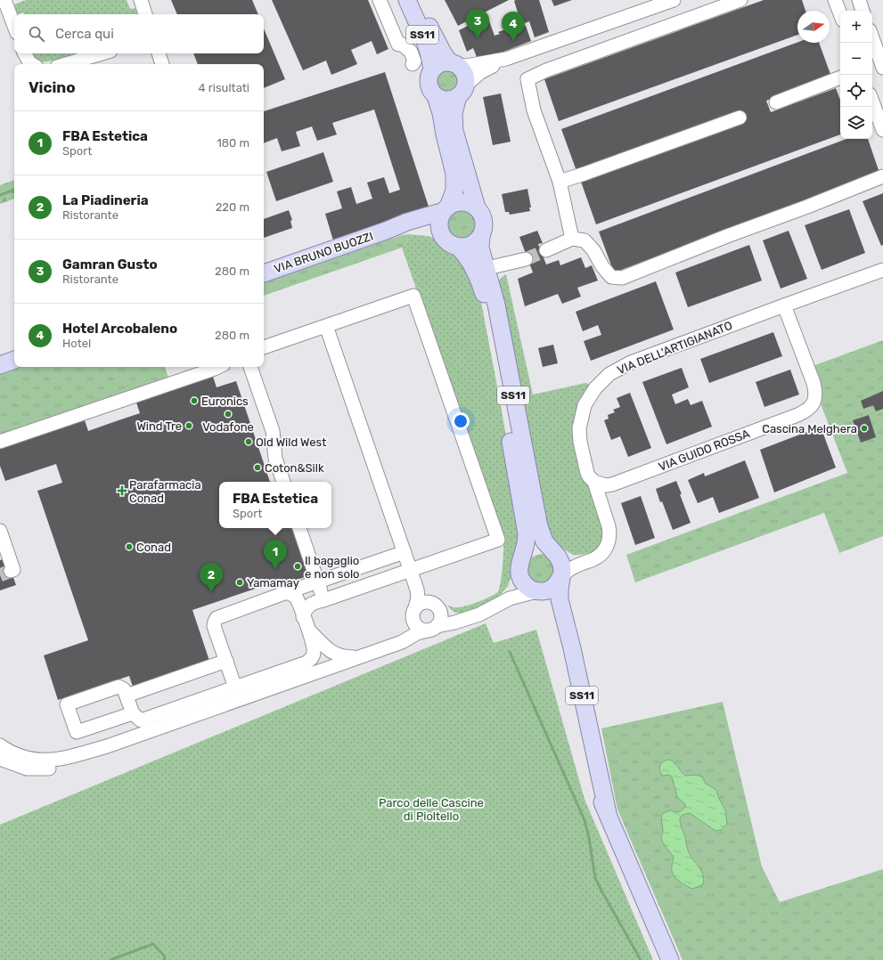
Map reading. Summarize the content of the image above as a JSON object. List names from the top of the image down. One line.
{"streets":{"main road":["SS11","VIA BRUNO BUOZZI"],"street":["VIA DELL'ARTIGIANATO","VIA GUIDO ROSSA"]},"crossings":[["SS11","VIA BRUNO BUOZZI"],["SS11","VIA DELL'ARTIGIANATO"],["VIA DELL'ARTIGIANATO","VIA GUIDO ROSSA"]],"parks":["Parco delle Cascine di Pioltello"],"places":{"other":["Euronics","Vodafone","Wind Tre","Cascina Melghera","Old Wild West","Coton&Silk","Conad","Il bagaglio e non solo","Yamamay"],"health":["Parafarmacia Conad"]},"north":"right","page":{"pins":["3","4","1","2"],"map_buttons":["+","−"],"search":"Cerca qui","heading":["Vicino","4 risultati"],"list":[{"mark":"1","name":"FBA Estetica","note":"Sport","value":"180 m"},{"mark":"2","name":"La Piadineria","note":"Ristorante","value":"220 m"},{"mark":"3","name":"Gamran Gusto","note":"Ristorante","value":"280 m"},{"mark":"4","name":"Hotel Arcobaleno","note":"Hotel","value":"280 m"}],"popup":["FBA Estetica","Sport"]}}
